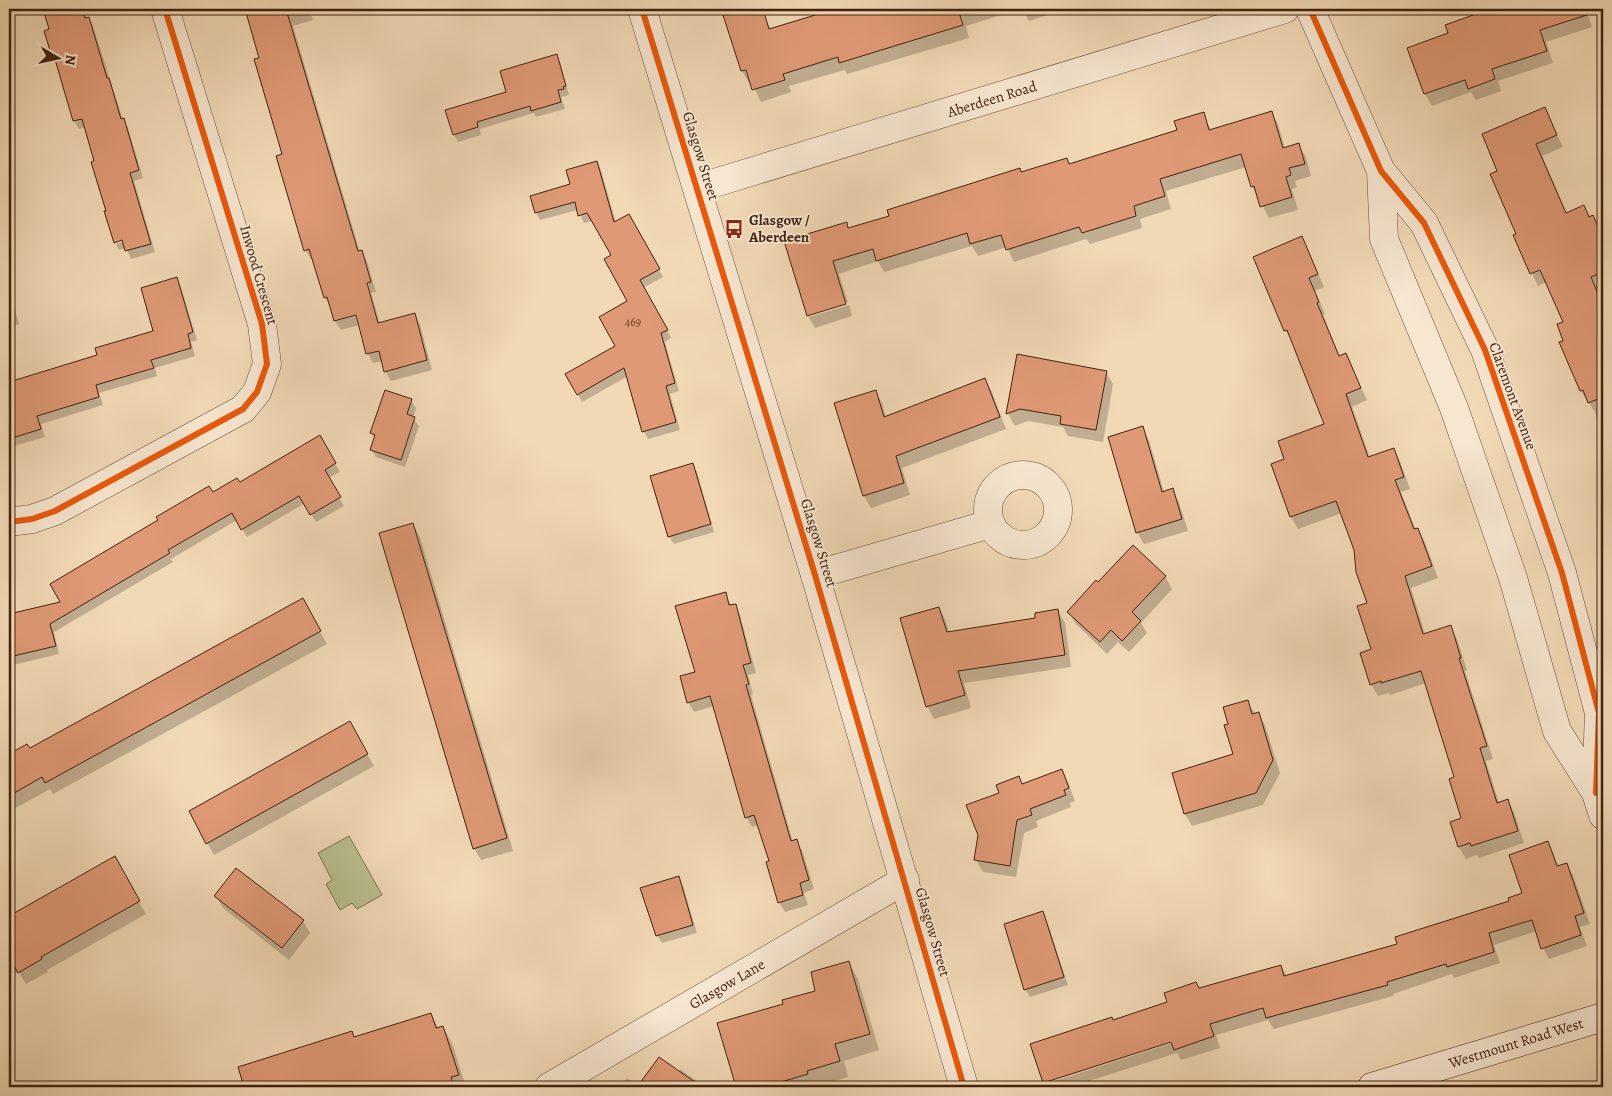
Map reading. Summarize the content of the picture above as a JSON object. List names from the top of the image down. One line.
{"streets":{"street":["Aberdeen Road","Glasgow Street","Inwood Crescent","Claremont Avenue","Glasgow Lane","Westmount Road West"]},"crossings":[["Aberdeen Road","Glasgow Street"],["Glasgow Street","Glasgow Lane"]],"places":{"bus stop":["Glasgow / Aberdeen"]},"house_numbers":["469"],"north":"right"}
